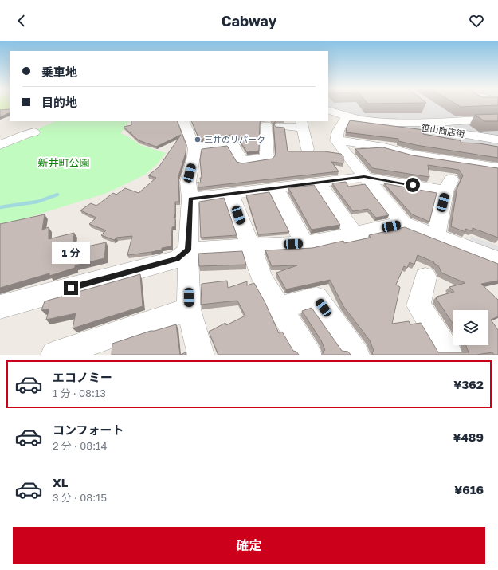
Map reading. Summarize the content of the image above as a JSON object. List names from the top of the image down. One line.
{"streets":{"street":["笹山商店街"]},"parks":["新井町公園"],"places":["三井のリパーク"],"page":{"header":"Cabway","banner":["乗車地","目的地"],"bubble":"1 分","list":[{"name":"エコノミー","note":"1 分 · 08:13","value":"¥362"},{"name":"コンフォート","note":"2 分 · 08:14","value":"¥489"},{"name":"XL","note":"3 分 · 08:15","value":"¥616"}],"buttons":"確定"}}
